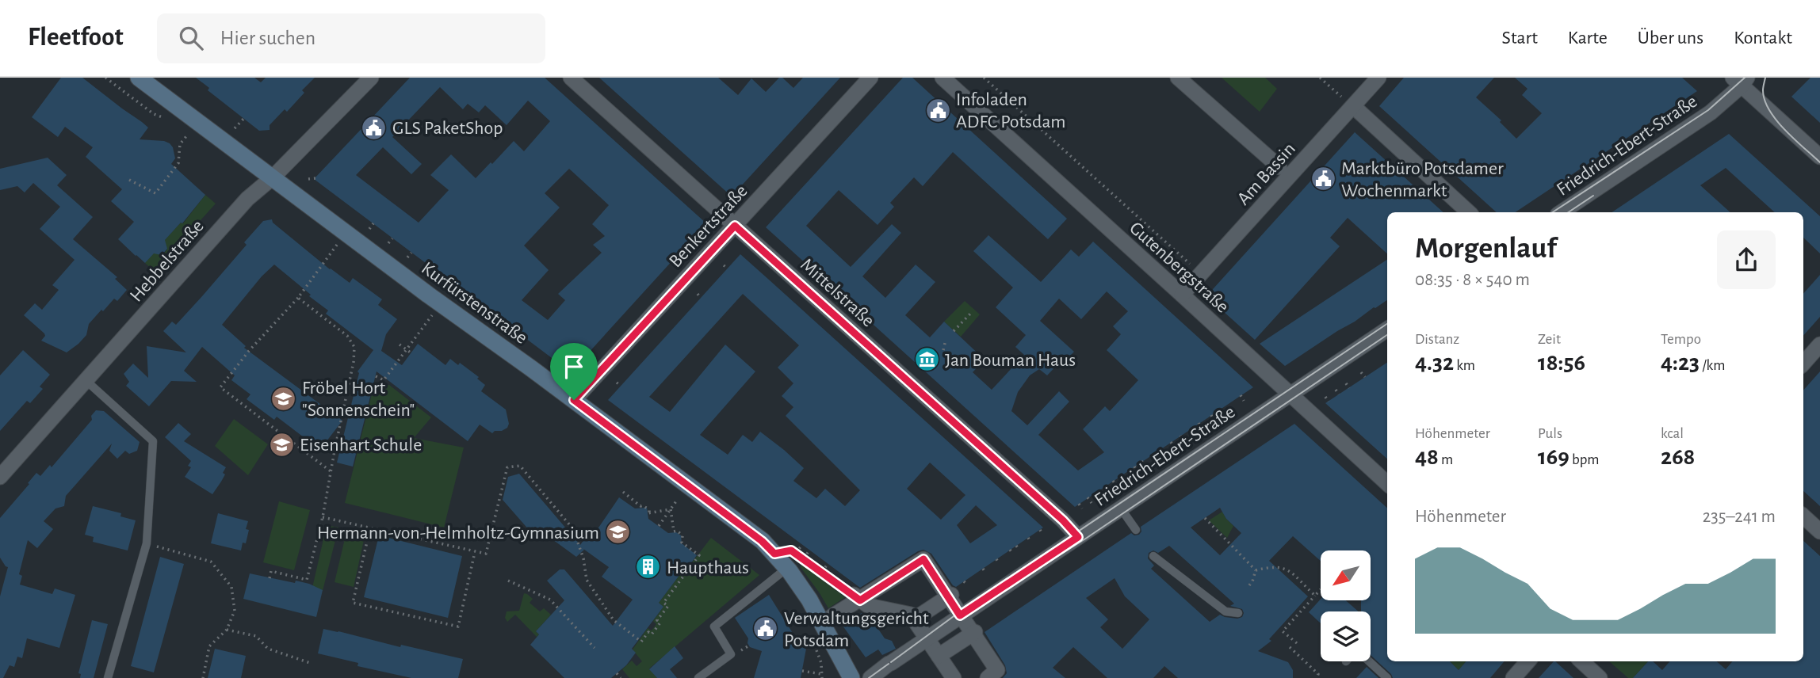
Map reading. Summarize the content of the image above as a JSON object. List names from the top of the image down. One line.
{"streets":{"street":["Friedrich-Ebert-Straße","Am Bassin","Benkertstraße","Hebbelstraße","Gutenbergstraße","Mittelstraße","Kurfürstenstraße"]},"crossings":[["Friedrich-Ebert-Straße","Gutenbergstraße"],["Friedrich-Ebert-Straße","Mittelstraße"],["Am Bassin","Gutenbergstraße"],["Benkertstraße","Mittelstraße"],["Benkertstraße","Kurfürstenstraße"],["Hebbelstraße","Kurfürstenstraße"]],"places":{"public building":["Infoladen ADFC Potsdam","GLS PaketShop","Marktbüro Potsdamer Wochenmarkt","Verwaltungsgericht Potsdam"],"museum":["Jan Bouman Haus"],"school or university":["Fröbel Hort \"Sonnenschein\"","Eisenhart Schule","Hermann-von-Helmholtz-Gymnasium"],"building":["Haupthaus"]},"north":"bottom left","page":{"header":"Fleetfoot","search":"Hier suchen","nav":["Start","Karte","Über uns","Kontakt"],"heading":["Morgenlauf","08:35 · 8 × 540 m"],"stats":[["Distanz","4.32 km"],["Zeit","18:56"],["Tempo","4:23 /km"],["Höhenmeter","48 m"],["Puls","169 bpm"],["kcal","268"]],"chart":["Höhenmeter","235–241 m"]}}
